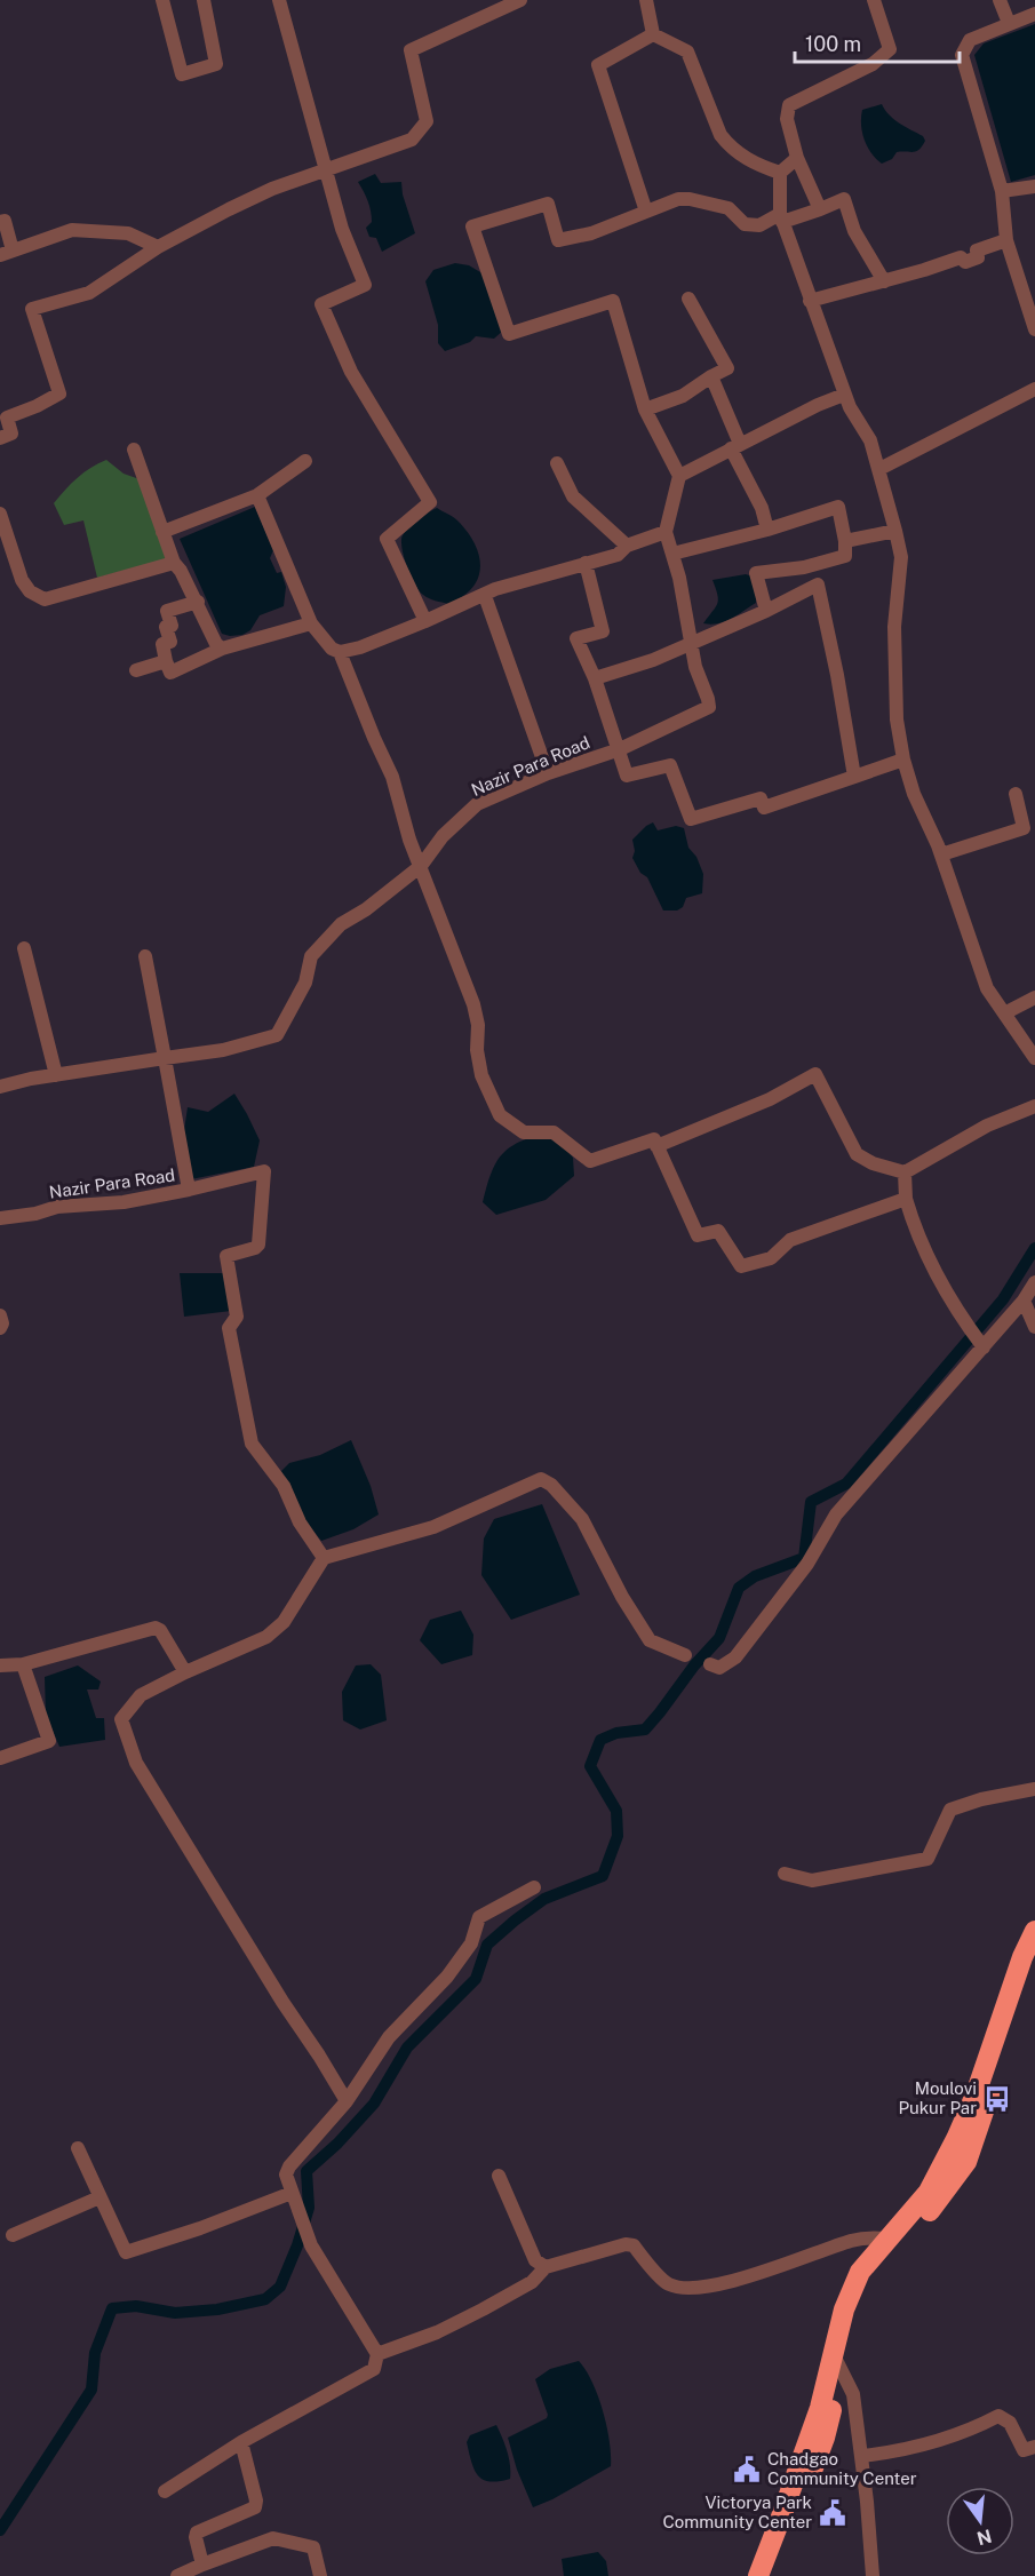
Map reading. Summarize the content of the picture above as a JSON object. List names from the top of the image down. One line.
{"streets":{"street":["Nazir Para Road"]},"places":{"bus stop":["Moulovi Pukur Par"],"public building":["Chadgao Community Center","Victorya Park Community Center"]},"scale_bar":"100 m","north":"bottom"}
